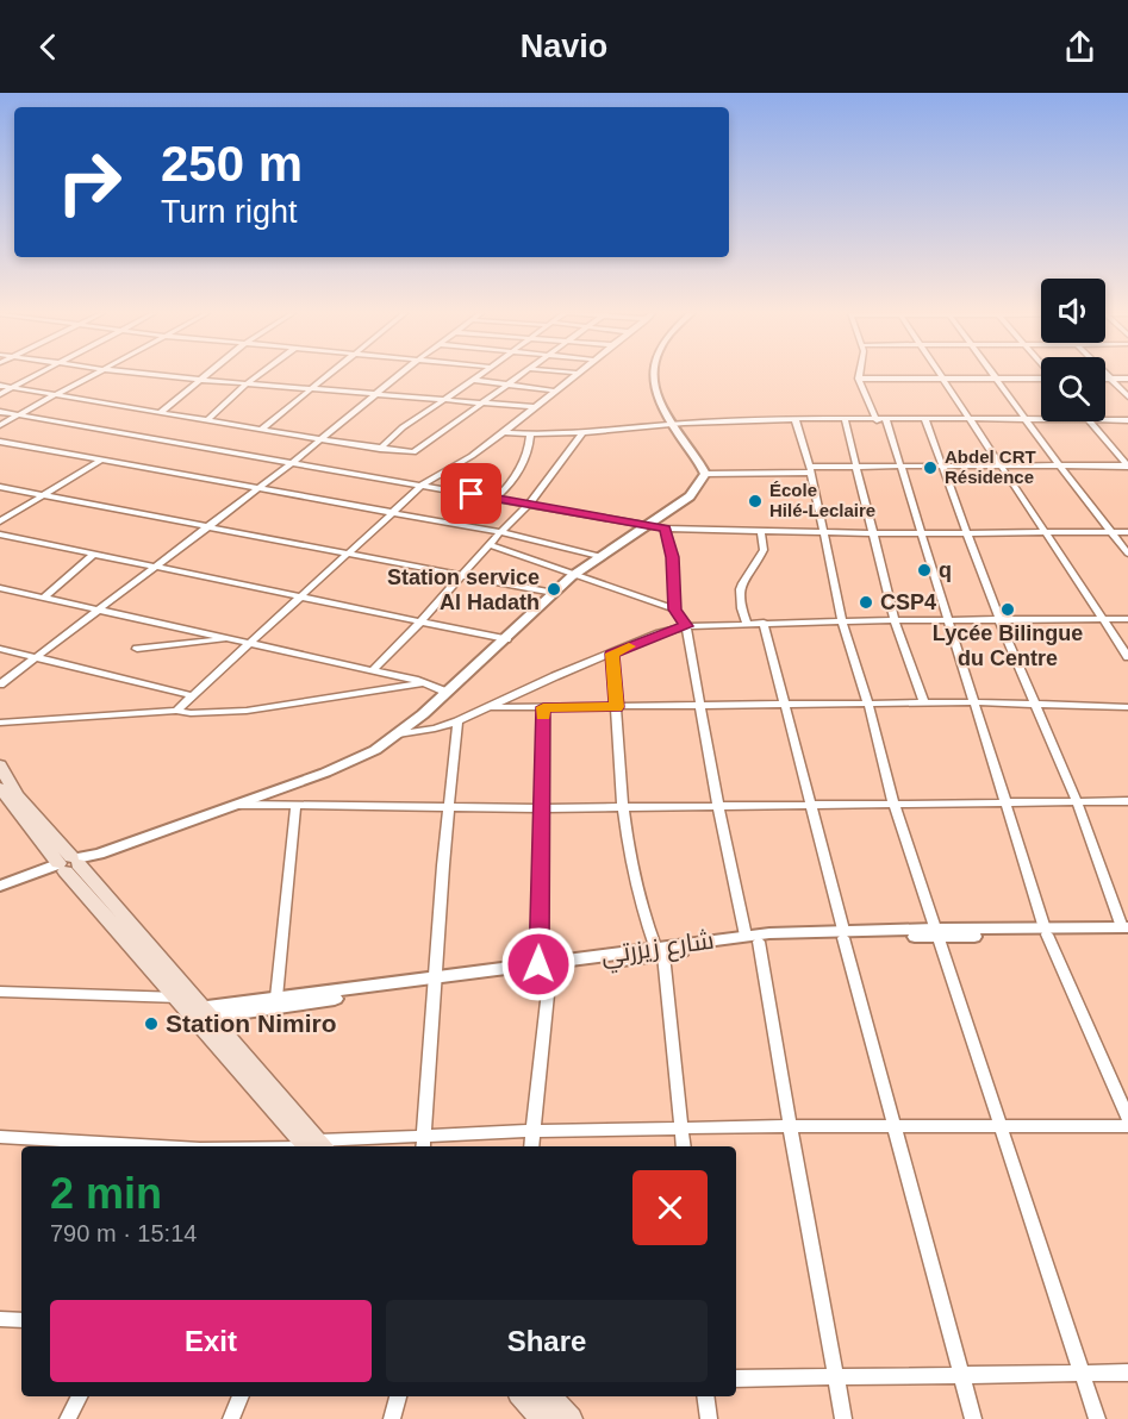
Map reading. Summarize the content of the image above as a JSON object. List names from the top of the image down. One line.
{"streets":{"street":["شارع زيزرتي"]},"places":["Abdel CRT Résidence","École Hilé-Leclaire","q","Station service Al Hadath","CSP4","Lycée Bilingue du Centre","Station Nimiro"],"page":{"header":"Navio","turn":["250 m","Turn right"],"heading":["2 min","790 m · 15:14"],"buttons":["Exit","Share"]}}
